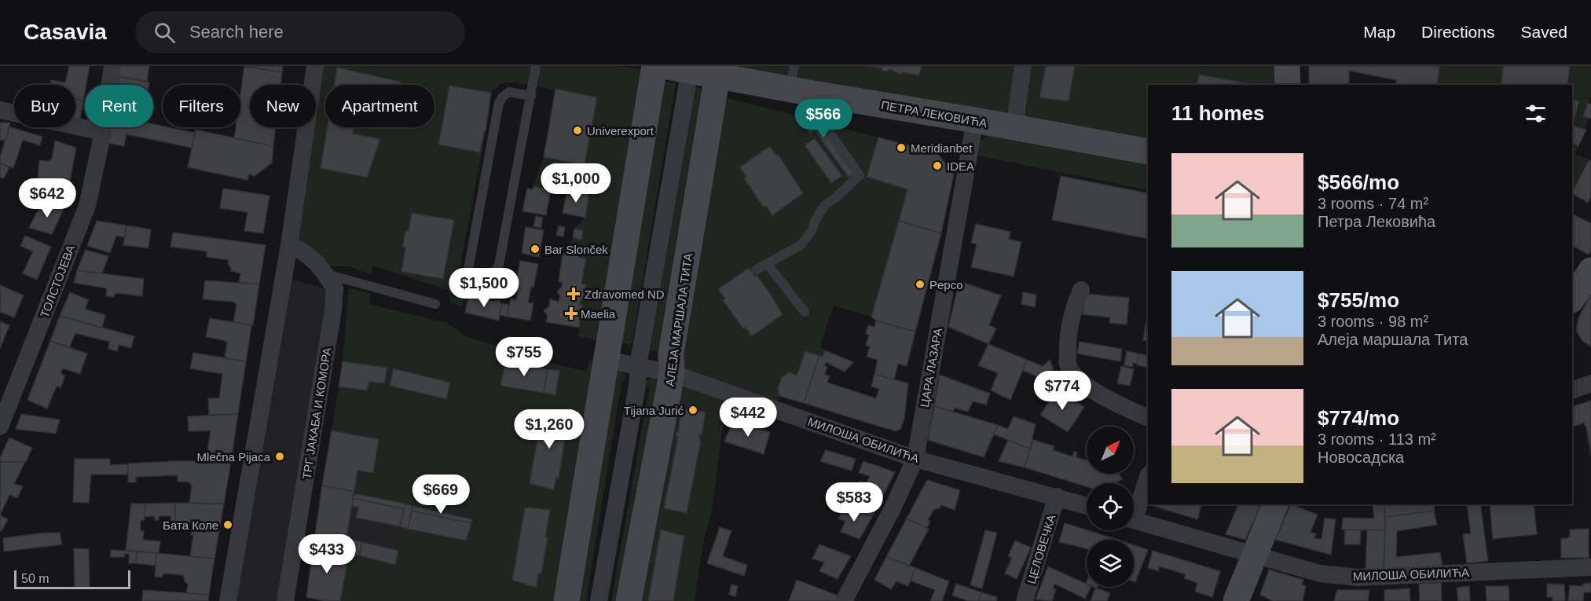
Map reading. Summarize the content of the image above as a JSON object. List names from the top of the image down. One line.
{"streets":{"street":["ПЕТРА ЛЕКОВИЋА","ТОЛСТОЈЕВА","АЛЕЈА МАРШАЛА ТИТА","ЦАРА ЛАЗАРА","ТРГ ЈАКАБА И КОМОРА","МИЛОША ОБИЛИЋА","ЦЕЛОВЕЧКА"]},"crossings":[["ПЕТРА ЛЕКОВИЋА","АЛЕЈА МАРШАЛА ТИТА"],["ПЕТРА ЛЕКОВИЋА","ЦАРА ЛАЗАРА"],["АЛЕЈА МАРШАЛА ТИТА","МИЛОША ОБИЛИЋА"],["ЦАРА ЛАЗАРА","МИЛОША ОБИЛИЋА"],["МИЛОША ОБИЛИЋА","ЦЕЛОВЕЧКА"]],"places":{"other":["Univerexport","Meridianbet","IDEA","Bar Slonček","Pepco","Tijana Jurić","Mlečna Pijaca","Бата Коле"],"health":["Zdravomed ND","Maelia"]},"scale_bar":"50 m","north":"top right","page":{"header":"Casavia","search":"Search here","nav":["Map","Directions","Saved"],"chip":["Buy","Rent","Filters","New","Apartment"],"heading":"11 homes","price":["$566","$1,000","$642","$1,500","$755","$774","$442","$1,260","$669","$583","$433"],"list":[{"name":"$566/mo","note":"3 rooms · 74 m² · Петра Лековића"},{"name":"$755/mo","note":"3 rooms · 98 m² · Алеја маршала Тита"},{"name":"$774/mo","note":"3 rooms · 113 m² · Новосадска"}],"scale":"50 m"}}
